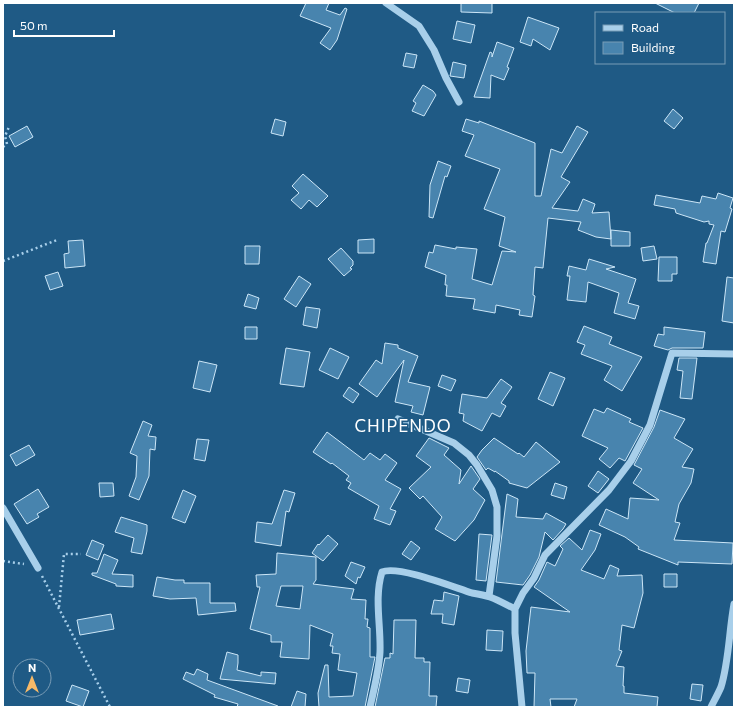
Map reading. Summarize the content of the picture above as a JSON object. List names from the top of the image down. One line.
{"districts":["CHIPENDO"],"legend":["Road","Building"],"scale_bar":"50 m","north":"top"}
